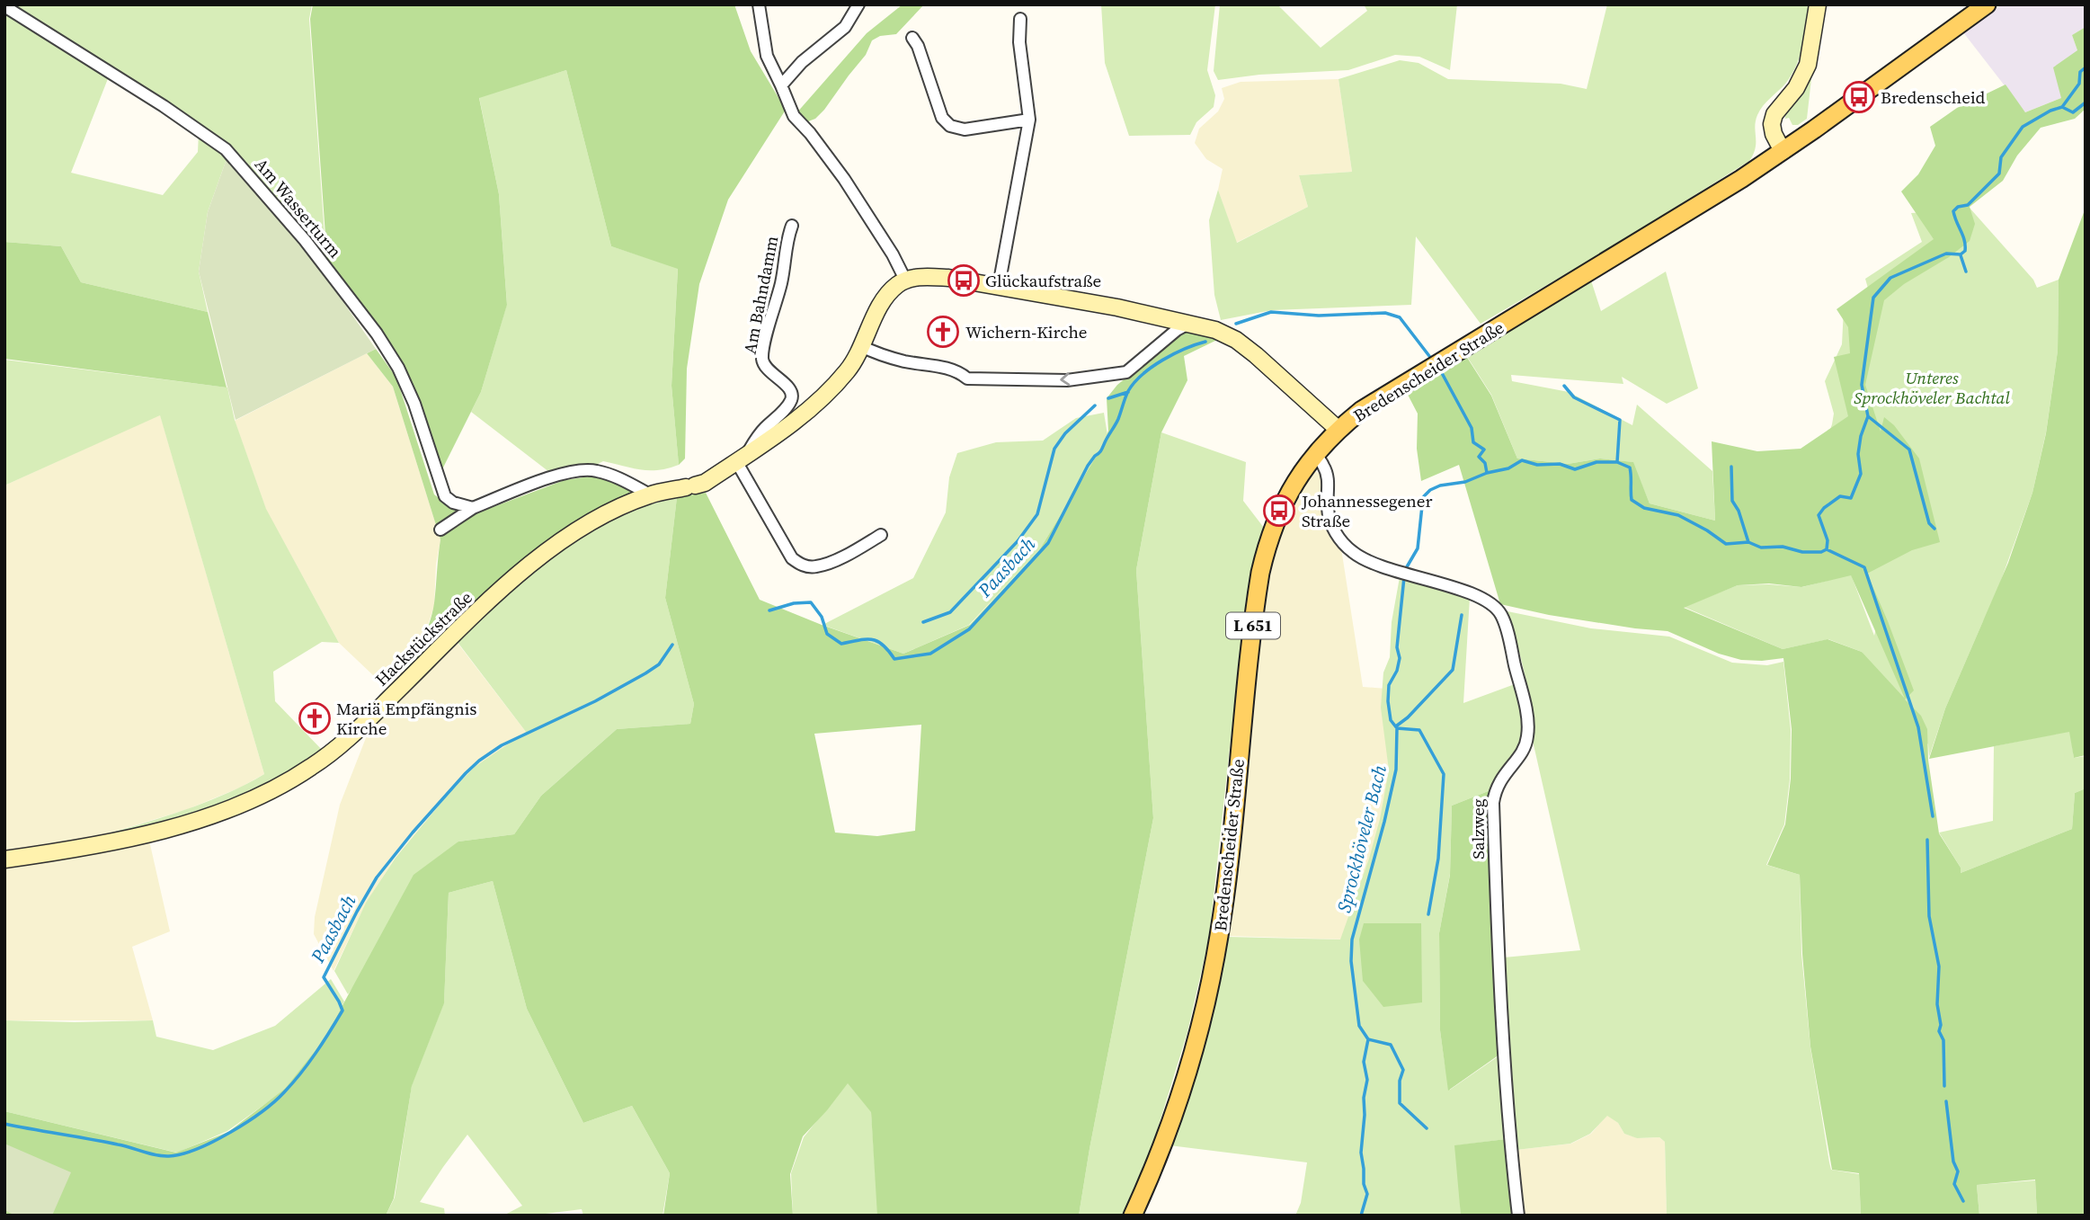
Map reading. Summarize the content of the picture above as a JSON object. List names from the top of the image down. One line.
{"streets":{"main road":["Bredenscheider Straße","L 651"],"street":["Am Wasserturm","Am Bahndamm","Hackstückstraße","Salzweg"]},"crossings":[["Am Bahndamm","Hackstückstraße"],["Bredenscheider Straße","Salzweg"]],"water":["Paasbach","Sprockhöveler Bach"],"parks":["Unteres Sprockhöveler Bachtal"],"places":{"bus stop":["Bredenscheid","Glückaufstraße","Johannessegener Straße"],"church":["Wichern-Kirche","Mariä Empfängnis Kirche"]}}
